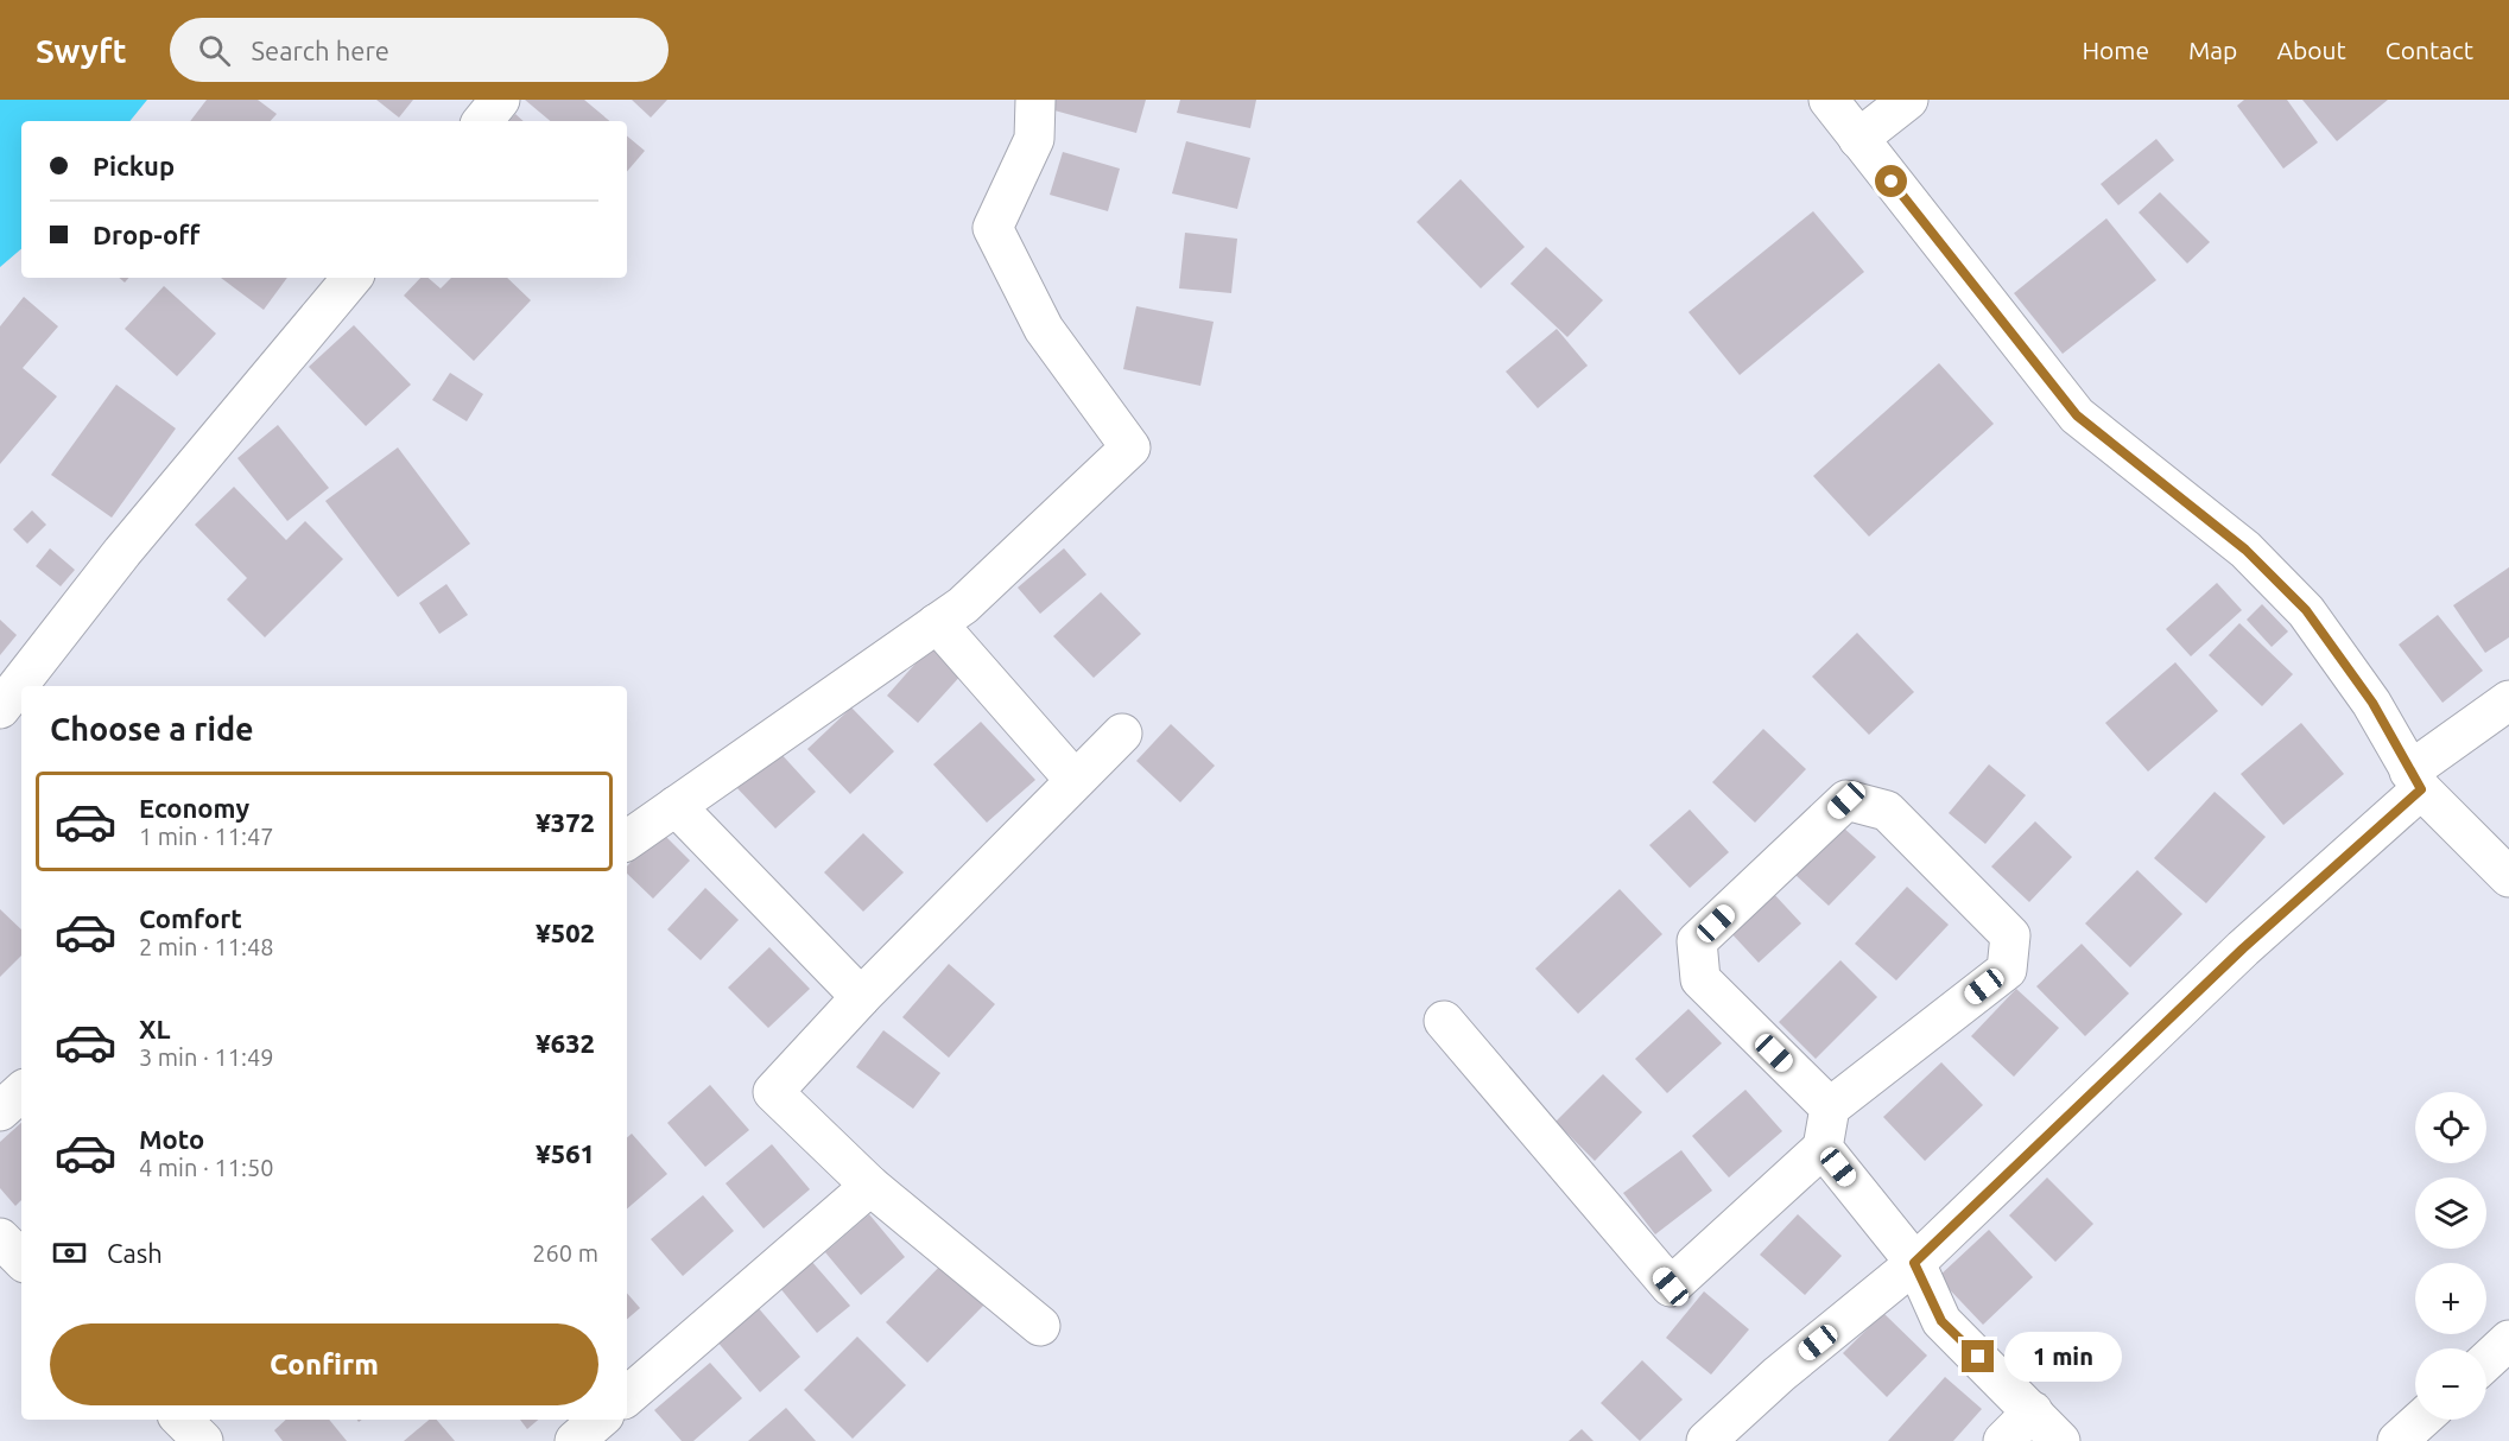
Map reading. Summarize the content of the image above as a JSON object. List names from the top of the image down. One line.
{"page":{"header":"Swyft","search":"Search here","nav":["Home","Map","About","Contact"],"banner":["Pickup","Drop-off"],"heading":"Choose a ride","list":[{"name":"Economy","note":"1 min · 11:47","value":"¥372"},{"name":"Comfort","note":"2 min · 11:48","value":"¥502"},{"name":"XL","note":"3 min · 11:49","value":"¥632"},{"name":"Moto","note":"4 min · 11:50","value":"¥561"}],"map_buttons":["+","−"],"pay":["Cash","260 m"],"buttons":"Confirm","bubble":"1 min"}}
